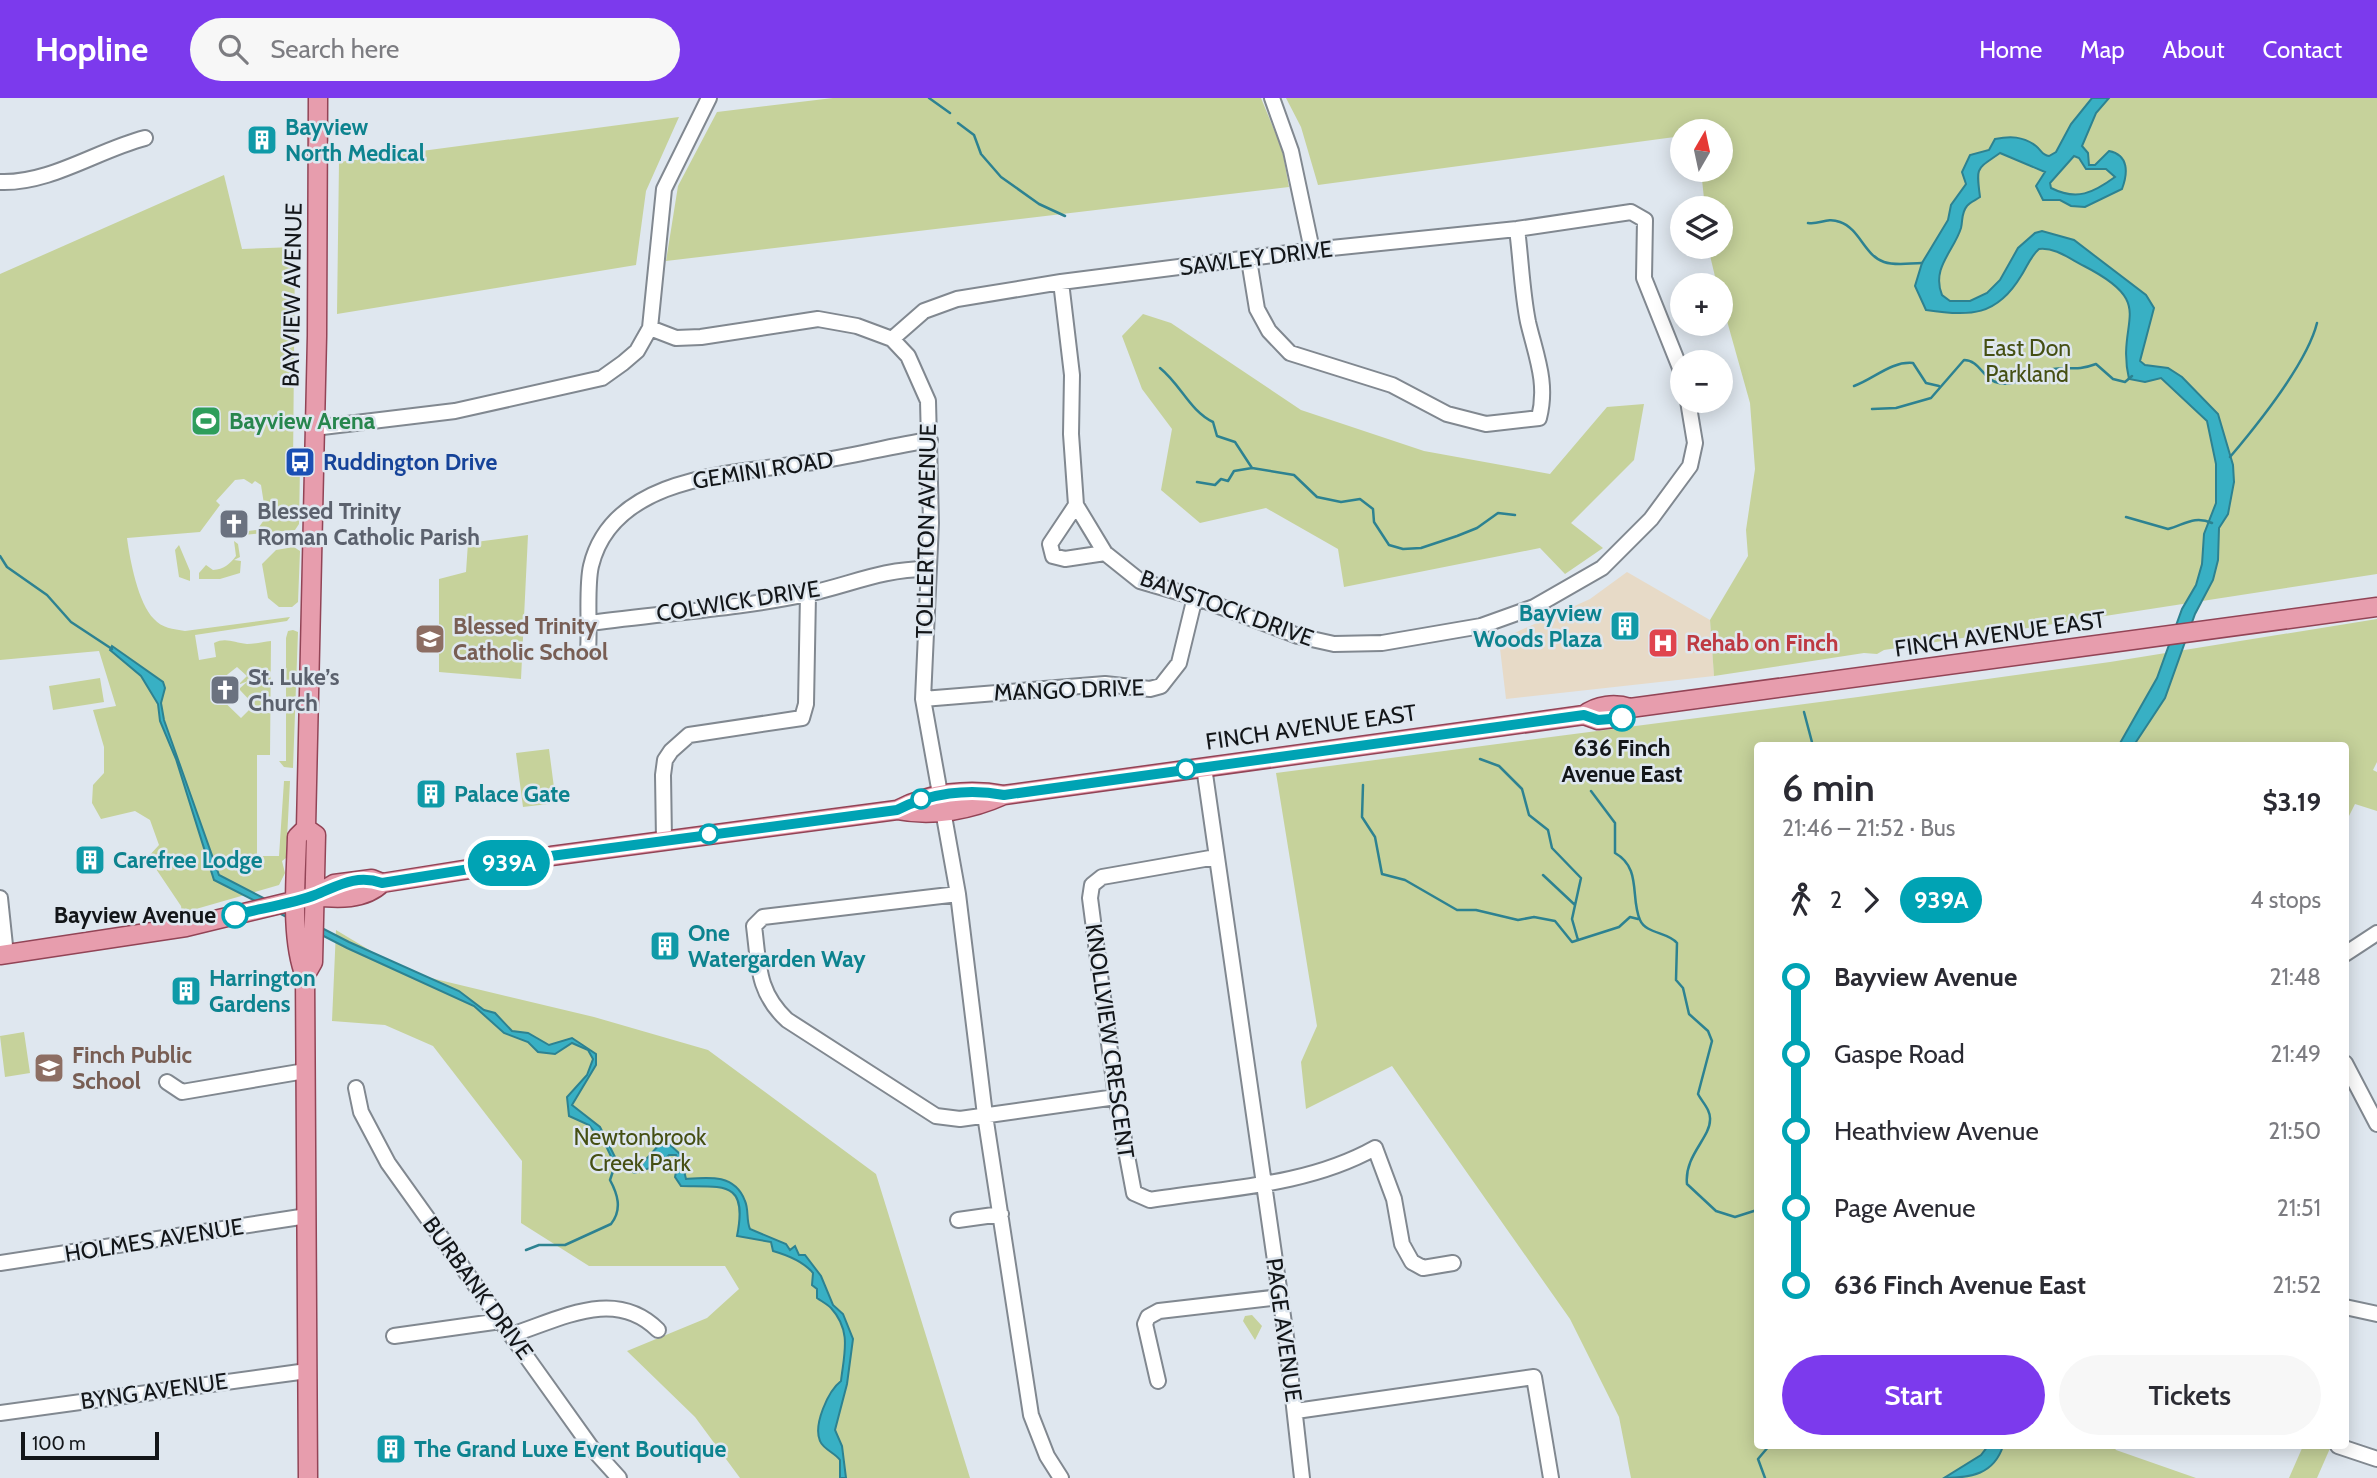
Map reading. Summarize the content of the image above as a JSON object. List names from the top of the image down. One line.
{"streets":{"main road":["BAYVIEW AVENUE","FINCH AVENUE EAST"],"street":["SAWLEY DRIVE","GEMINI ROAD","TOLLERTON AVENUE","COLWICK DRIVE","BANSTOCK DRIVE","MANGO DRIVE","KNOLLVIEW CRESCENT","HOLMES AVENUE","BURBANK DRIVE","PAGE AVENUE","BYNG AVENUE"]},"crossings":[["SAWLEY DRIVE","TOLLERTON AVENUE"],["SAWLEY DRIVE","BANSTOCK DRIVE"],["BAYVIEW AVENUE","FINCH AVENUE EAST"],["BAYVIEW AVENUE","HOLMES AVENUE"],["BAYVIEW AVENUE","BYNG AVENUE"],["GEMINI ROAD","TOLLERTON AVENUE"],["GEMINI ROAD","COLWICK DRIVE"],["TOLLERTON AVENUE","COLWICK DRIVE"],["TOLLERTON AVENUE","FINCH AVENUE EAST"],["TOLLERTON AVENUE","MANGO DRIVE"],["BANSTOCK DRIVE","MANGO DRIVE"],["FINCH AVENUE EAST","PAGE AVENUE"],["KNOLLVIEW CRESCENT","PAGE AVENUE"]],"parks":["East Don Parkland","Newtonbrook Creek Park"],"places":{"building":["Bayview North Medical","Bayview Woods Plaza","Palace Gate","Carefree Lodge","One Watergarden Way","Harrington Gardens","The Grand Luxe Event Boutique"],"sports":["Bayview Arena"],"bus stop":["Ruddington Drive"],"church":["Blessed Trinity Roman Catholic Parish","St. Luke’s Church"],"school or university":["Blessed Trinity Catholic School","Finch Public School"],"hospital":["Rehab on Finch"],"other":["636 Finch Avenue East","Bayview Avenue"]},"lines":["bus line 939A"],"scale_bar":"100 m","north":"top","page":{"header":"Hopline","search":"Search here","nav":["Home","Map","About","Contact"],"on_map":"939A","map_buttons":["+","−"],"heading":["6 min","21:46 – 21:52 · Bus","$3.19"],"legs":["2","939A","4 stops"],"list":[{"name":"Bayview Avenue","value":"21:48"},{"name":"Gaspe Road","value":"21:49"},{"name":"Heathview Avenue","value":"21:50"},{"name":"Page Avenue","value":"21:51"},{"name":"636 Finch Avenue East","value":"21:52"}],"buttons":["Start","Tickets"],"scale":"100 m"}}
